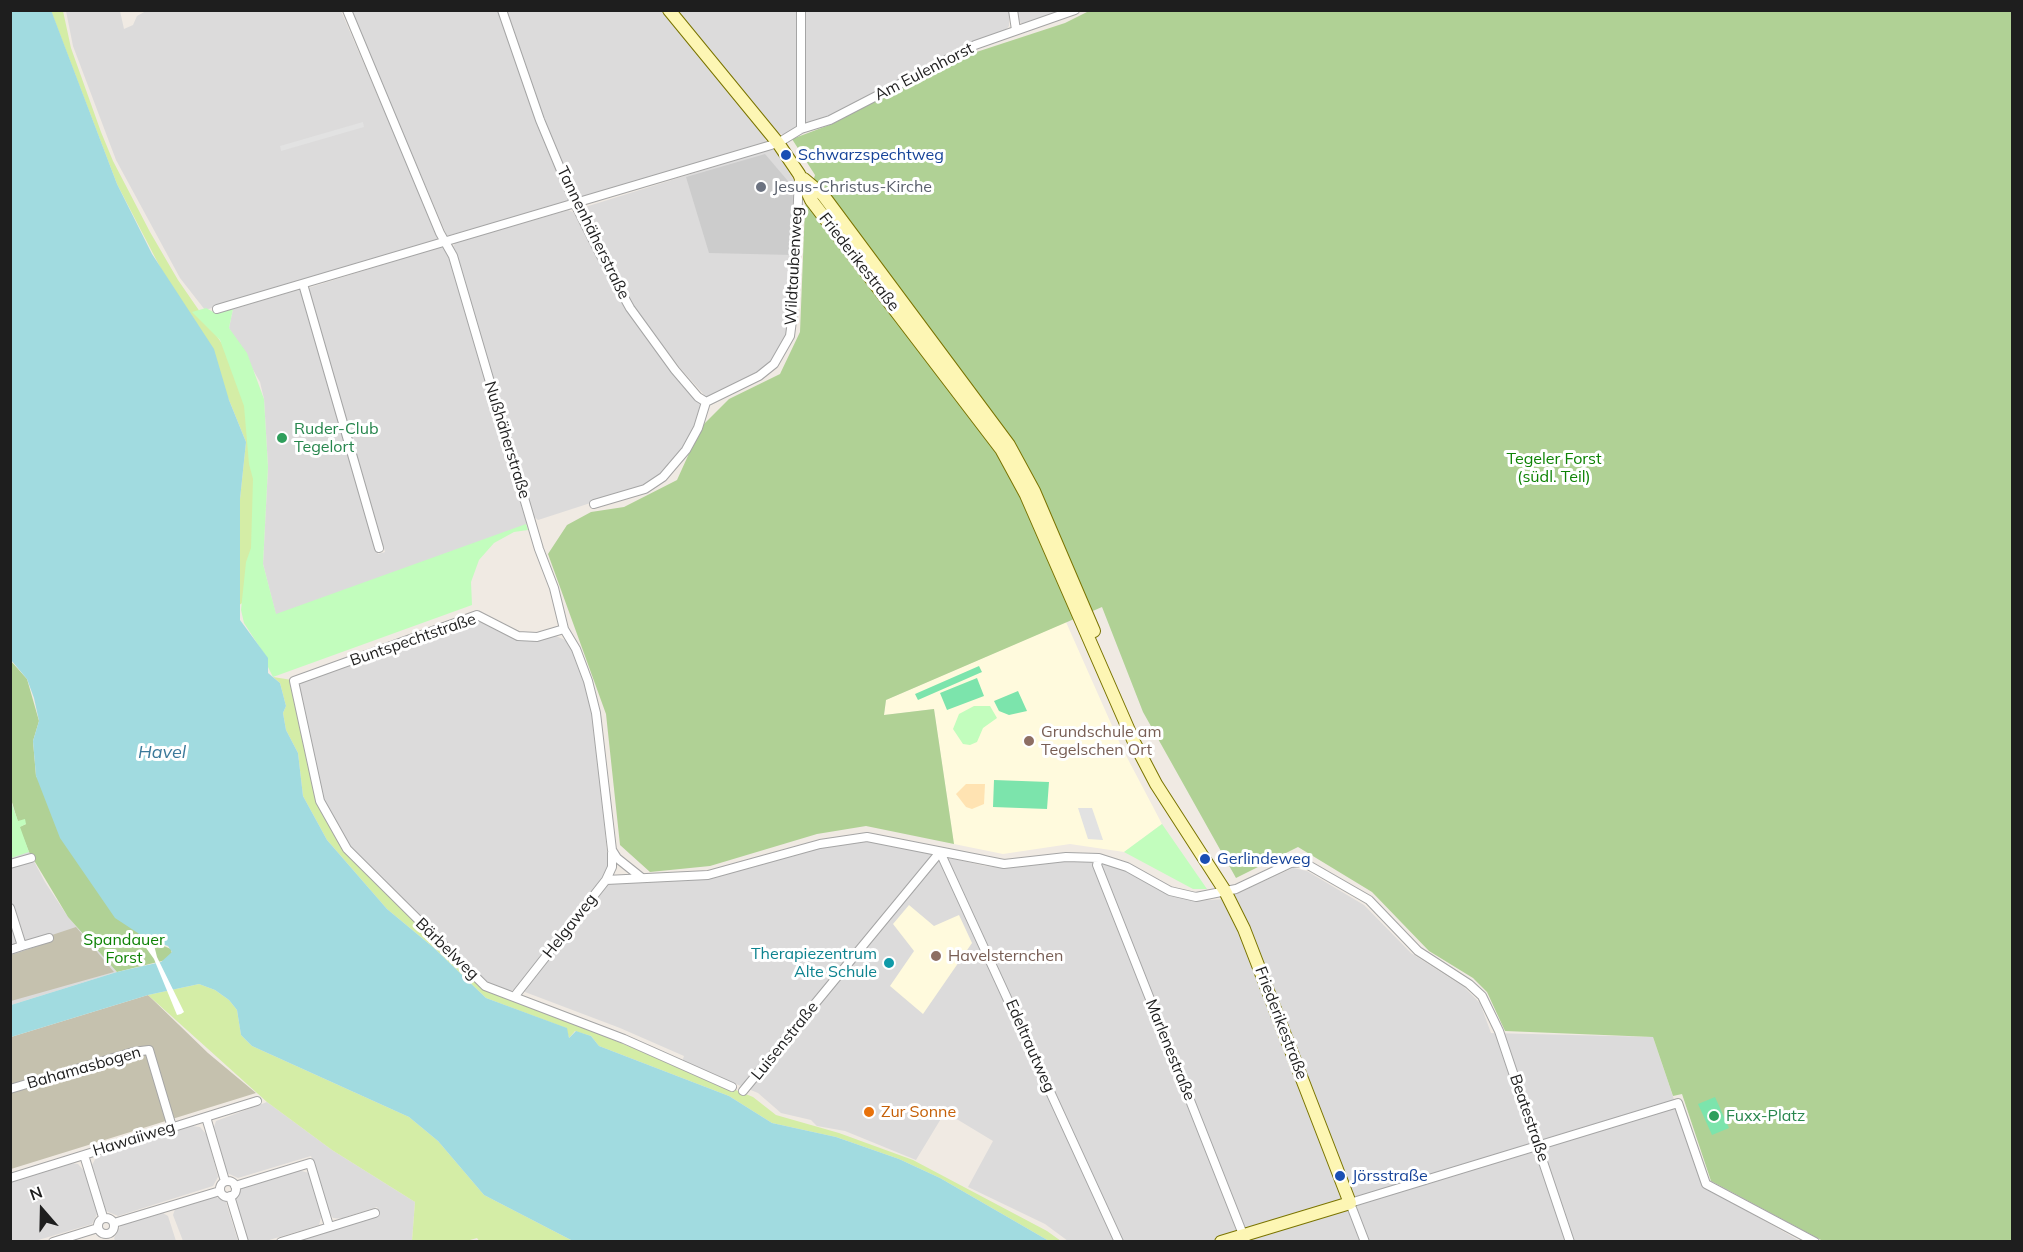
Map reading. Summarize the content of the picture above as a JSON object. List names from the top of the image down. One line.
{"streets":{"street":["Am Eulenhorst","Tannenhäherstraße","Friederikestraße","Wildtaubenweg","Nußhäherstraße","Buntspechtstraße","Helgaweg","Bärbelweg","Luisenstraße","Edeltrautweg","Marlenestraße","Bahamasbogen","Beatestraße","Hawaiiweg"]},"crossings":[["Am Eulenhorst","Friederikestraße"],["Tannenhäherstraße","Wildtaubenweg"],["Friederikestraße","Wildtaubenweg"],["Friederikestraße","Beatestraße"],["Nußhäherstraße","Buntspechtstraße"],["Nußhäherstraße","Helgaweg"],["Buntspechtstraße","Bärbelweg"],["Helgaweg","Bärbelweg"],["Luisenstraße","Edeltrautweg"],["Bahamasbogen","Hawaiiweg"]],"water":["Havel"],"parks":["Tegeler Forst (südl. Teil)","Spandauer Forst"],"places":["Schwarzspechtweg","Jesus-Christus-Kirche","Ruder-Club Tegelort","Grundschule am Tegelschen Ort","Gerlindeweg","Havelsternchen","Therapiezentrum Alte Schule","Zur Sonne","Fuxx-Platz","Jörsstraße"],"north":"top"}
